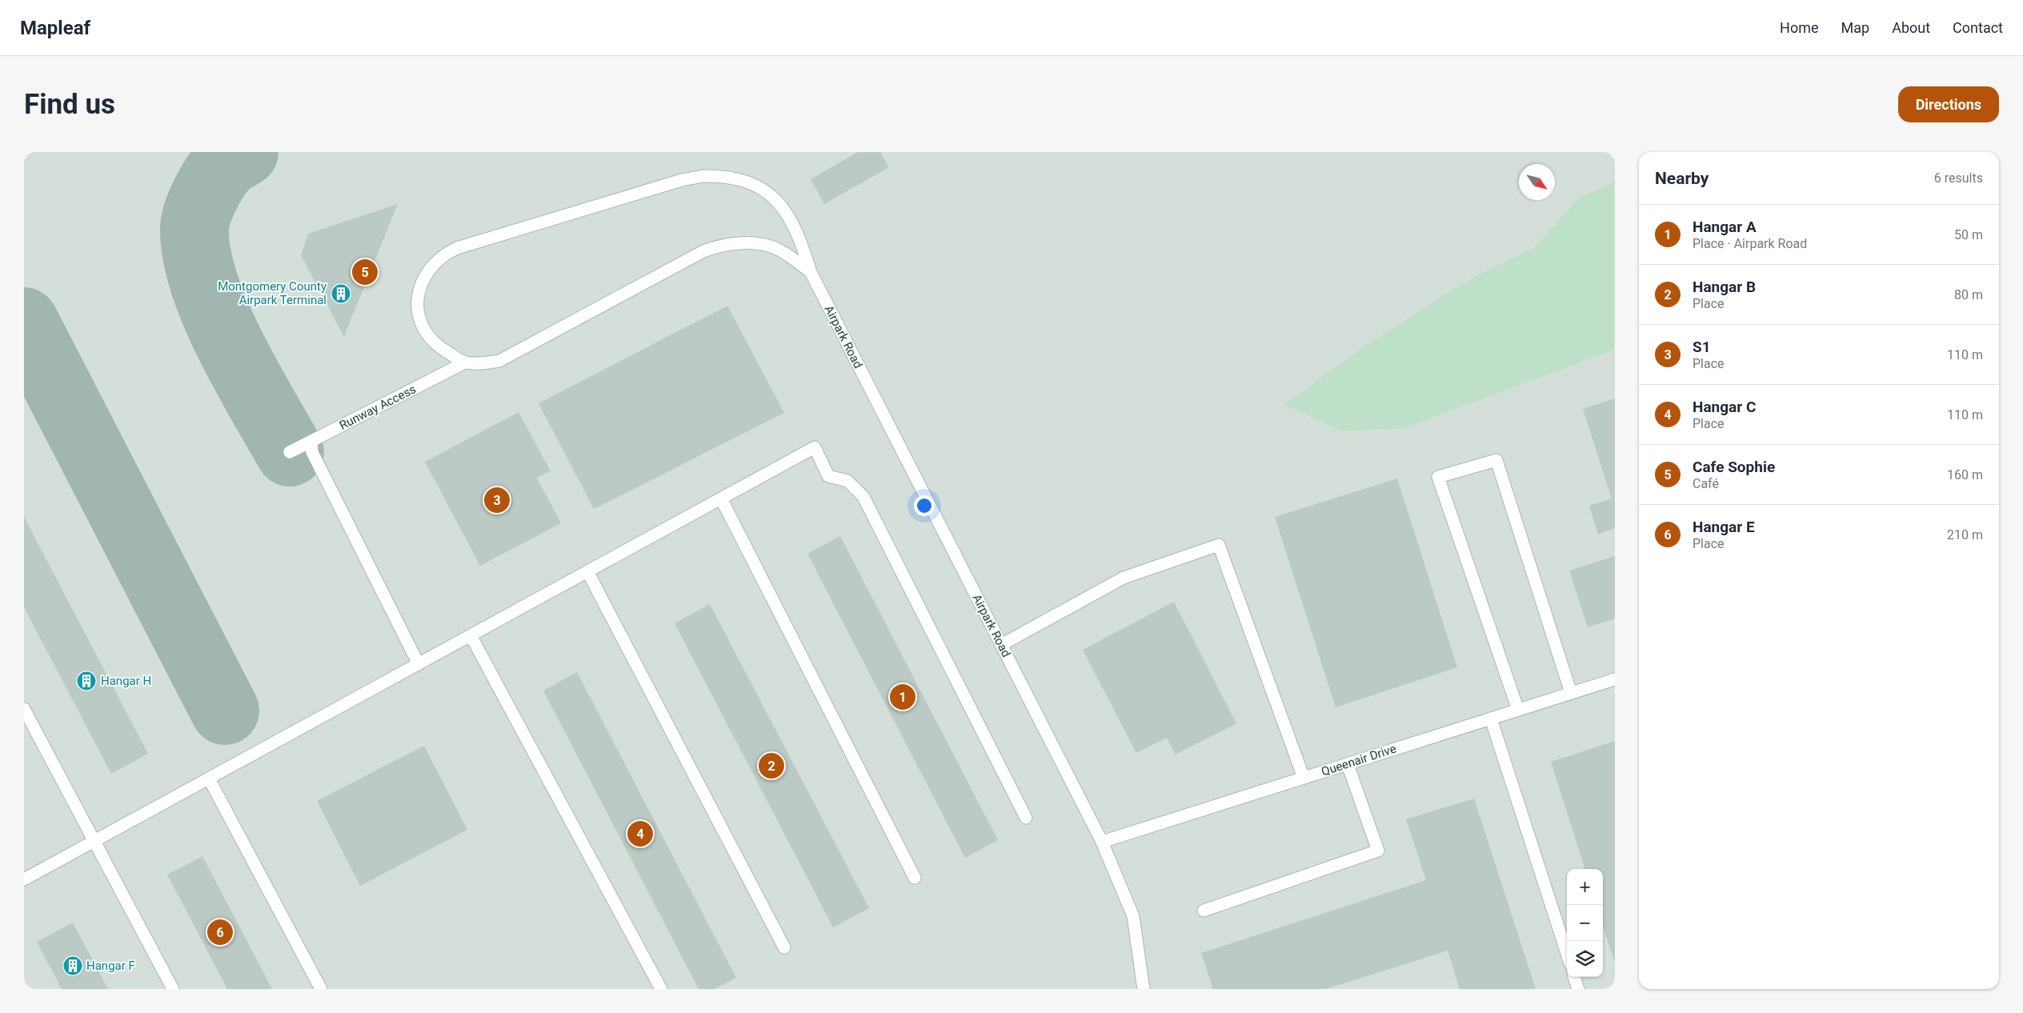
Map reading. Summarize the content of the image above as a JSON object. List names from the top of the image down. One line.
{"streets":{"street":["Airpark Road","Runway Access","Queenair Drive"]},"crossings":[["Airpark Road","Runway Access"],["Airpark Road","Queenair Drive"]],"places":{"building":["Montgomery County Airpark Terminal","Hangar H","Hangar F"]},"north":"bottom right","page":{"header":"Mapleaf","nav":["Home","Map","About","Contact"],"buttons":"Directions","title":"Find us","heading":["Nearby","6 results"],"list":[{"mark":"1","name":"Hangar A","note":"Place · Airpark Road","value":"50 m"},{"mark":"2","name":"Hangar B","note":"Place","value":"80 m"},{"mark":"3","name":"S1","note":"Place","value":"110 m"},{"mark":"4","name":"Hangar C","note":"Place","value":"110 m"},{"mark":"5","name":"Cafe Sophie","note":"Café","value":"160 m"},{"mark":"6","name":"Hangar E","note":"Place","value":"210 m"}],"pins":["5","3","1","2","4","6"],"map_buttons":["+","−"]}}
